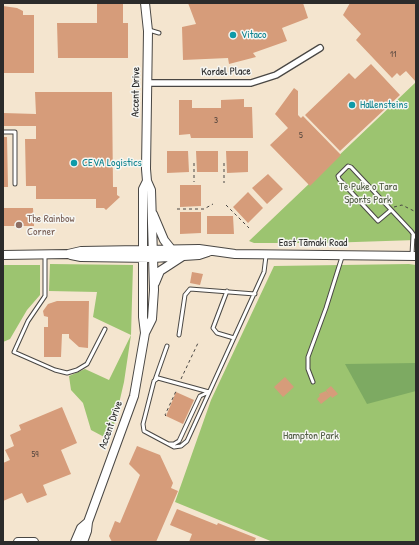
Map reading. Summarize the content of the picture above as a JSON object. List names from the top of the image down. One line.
{"streets":{"main road":["Accent Drive","East Tāmaki Road"],"street":["Kordel Place"]},"crossings":[["Kordel Place","Accent Drive"],["Accent Drive","East Tāmaki Road"]],"parks":["Te Puke o Tara Sports Park","Hampton Park"],"places":["Vitaco","Hallensteins","CEVA Logistics","The Rainbow Corner"],"house_numbers":["11","3","5","59"]}
